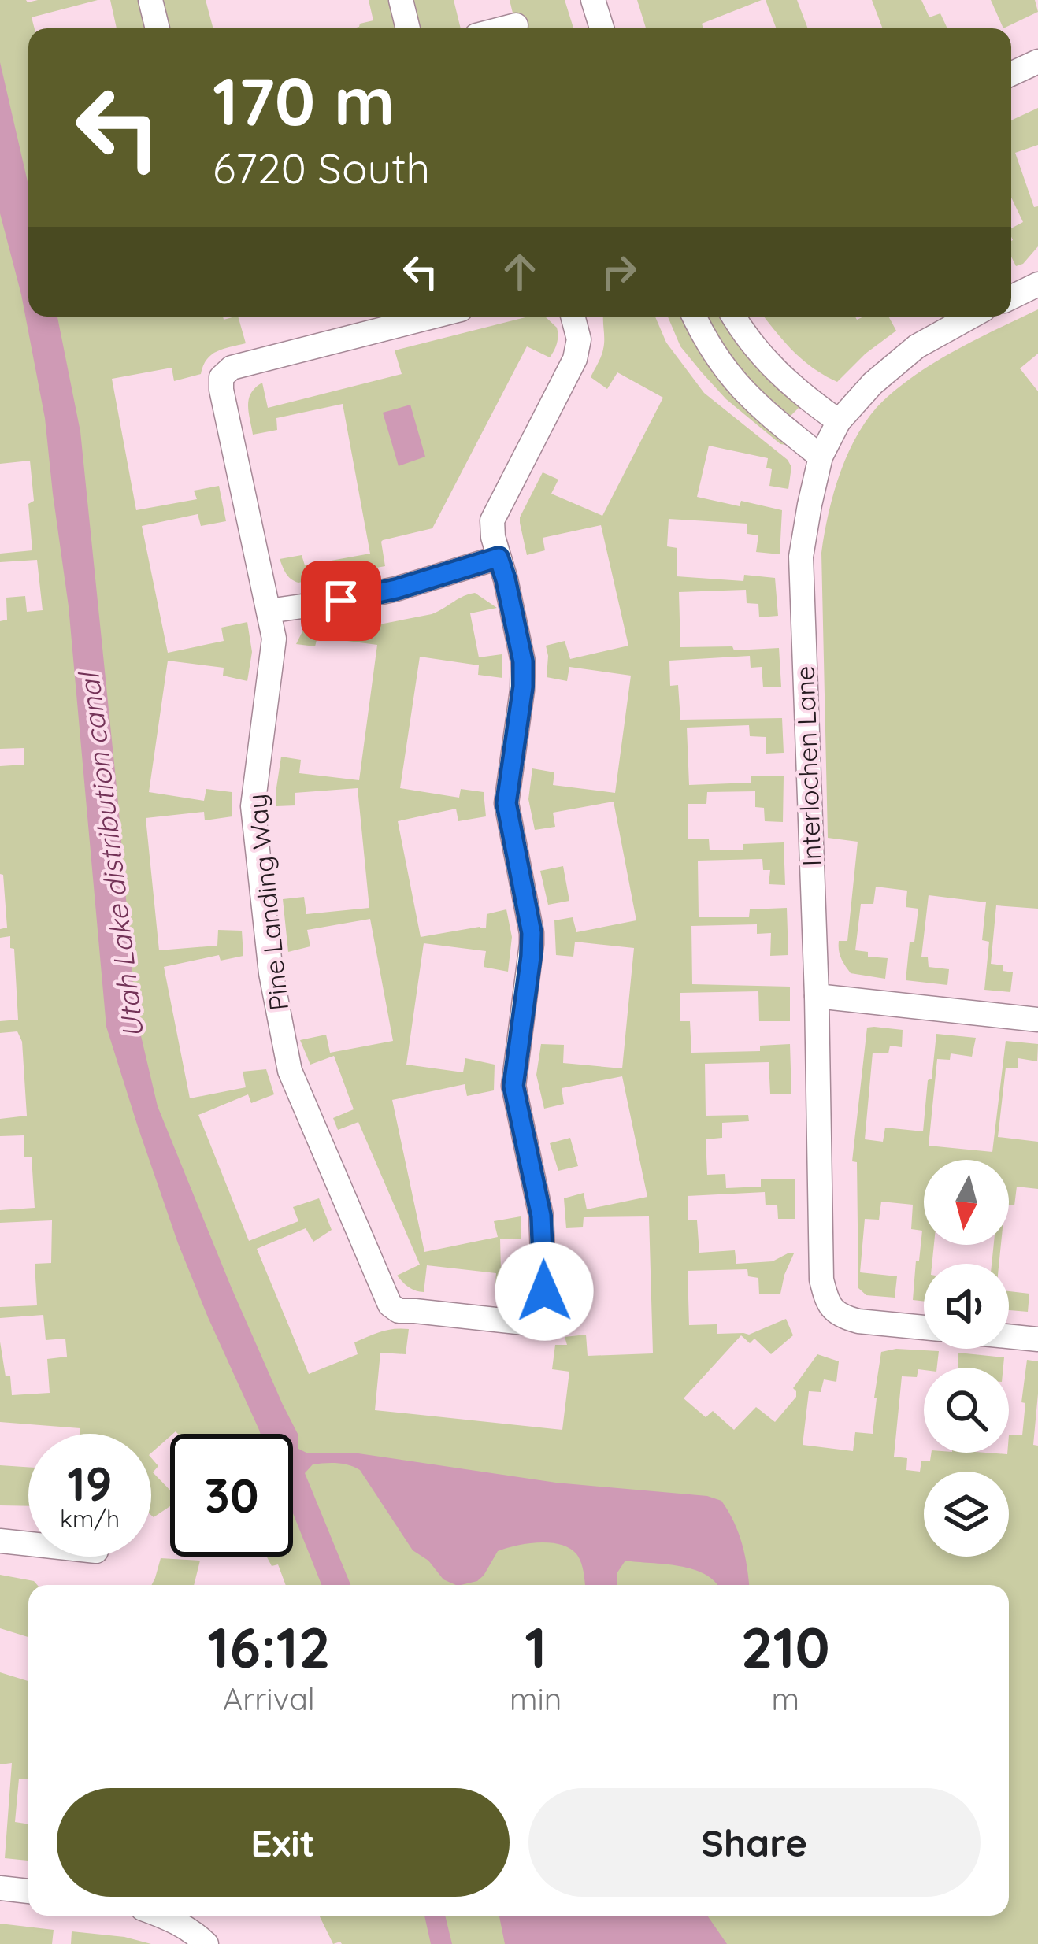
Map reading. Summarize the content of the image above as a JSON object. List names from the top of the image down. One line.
{"streets":{"street":["Interlochen Lane","Pine Landing Way"]},"water":["Utah Lake distribution canal"],"north":"bottom","page":{"turn":["170 m","6720 South"],"speed":"19 km/h","limit":"30","eta":["16:12","Arrival","1","min","210","m"],"buttons":["Exit","Share"]}}
